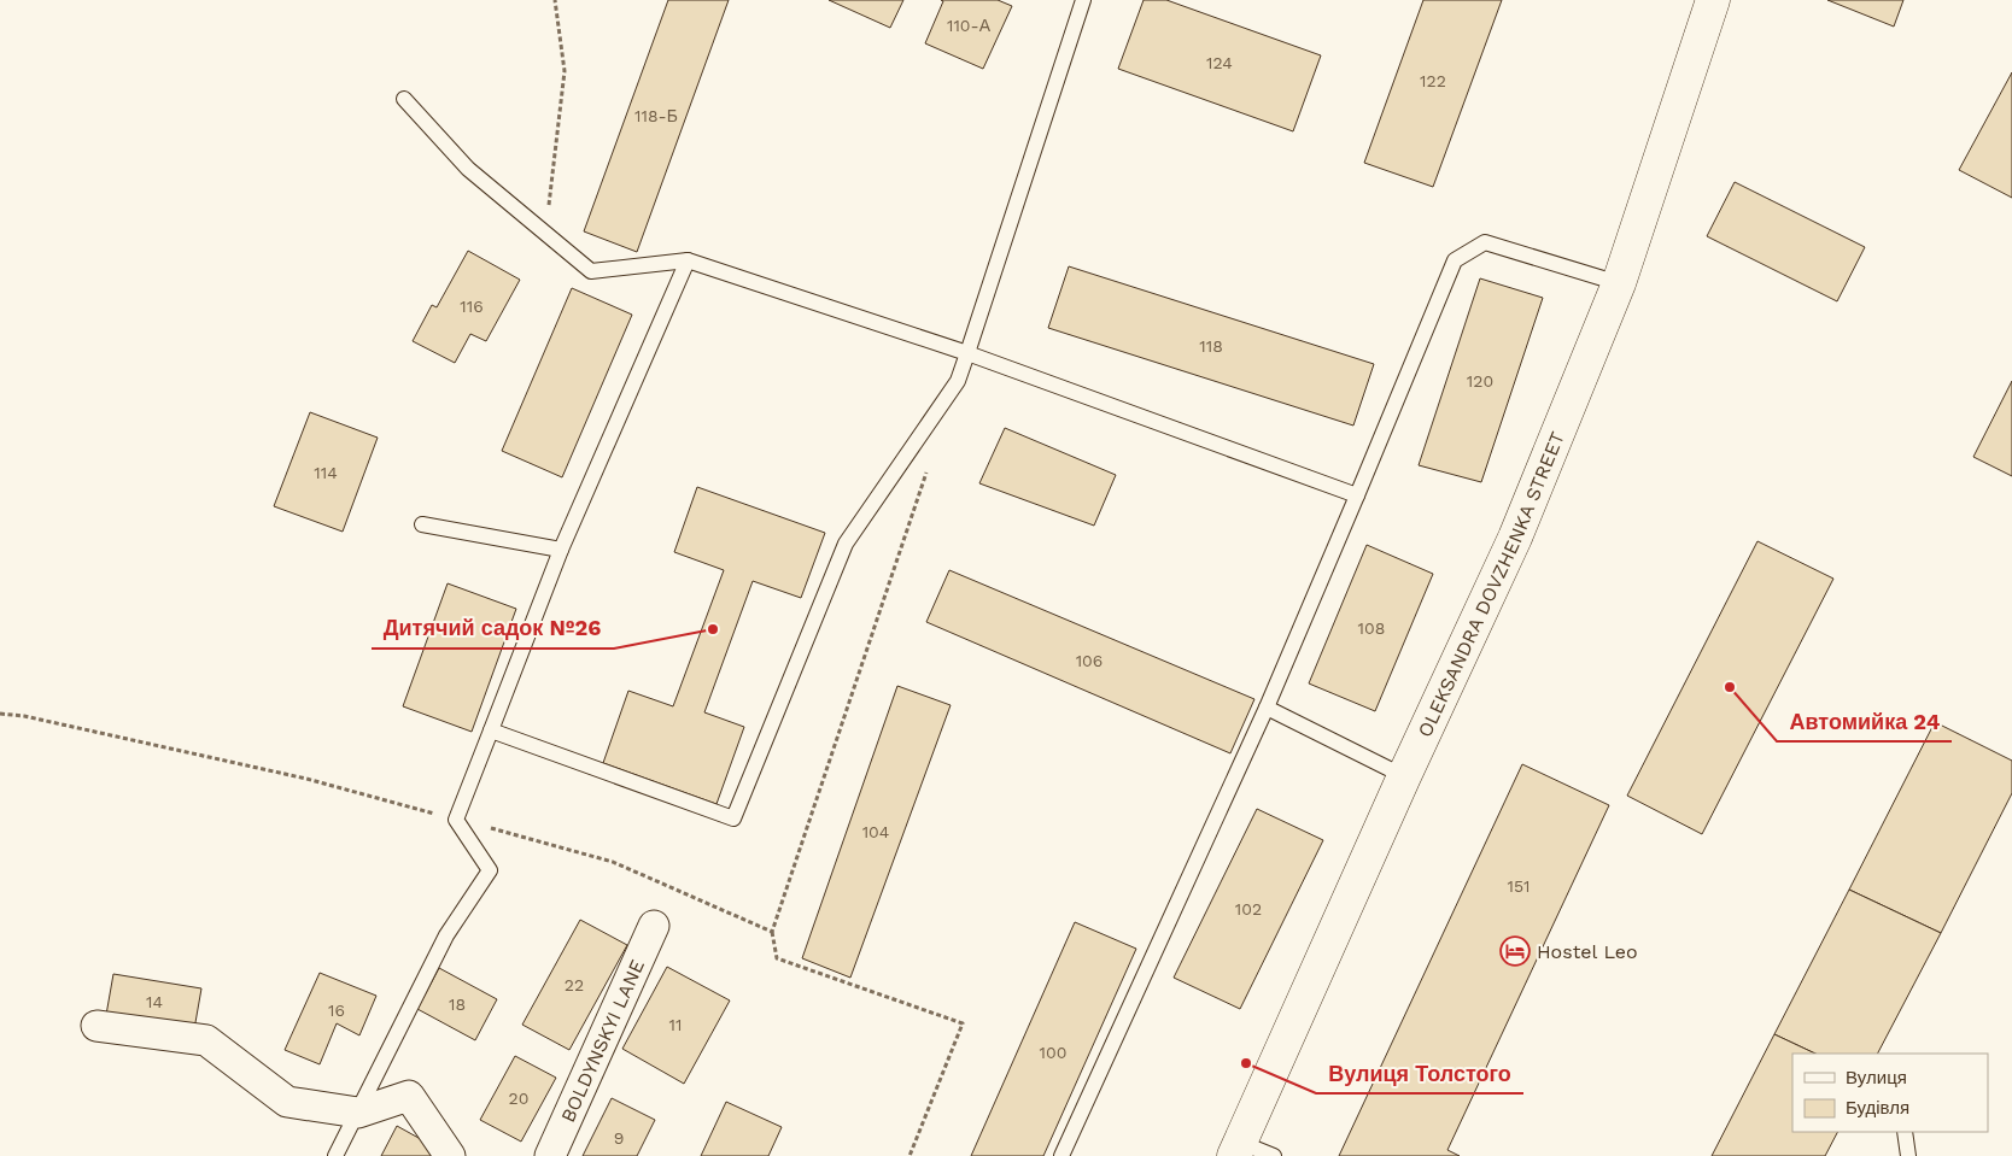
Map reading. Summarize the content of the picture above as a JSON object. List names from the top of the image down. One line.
{"streets":{"main road":["OLEKSANDRA DOVZHENKA STREET"],"street":["BOLDYNSKYI LANE"]},"places":{"other":["Дитячий садок №26","Автомийка 24","Вулиця Толстого"],"hotel":["Hostel Leo"]},"house_numbers":["110-А","124","122","118-Б","116","118","120","114","108","106","104","151","102","22","14","18","16","11","100","20","9"],"legend":["Вулиця","Будівля"]}
